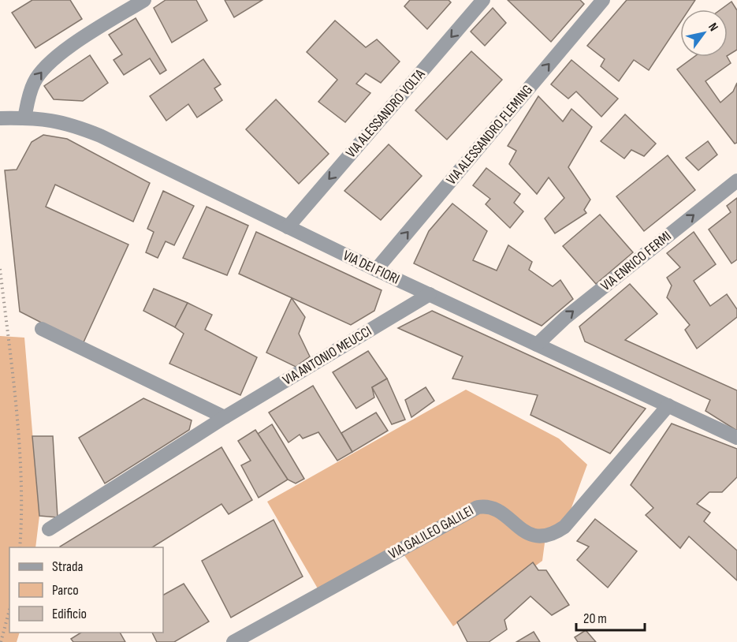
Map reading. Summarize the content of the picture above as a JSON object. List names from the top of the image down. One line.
{"streets":{"street":["VIA ALESSANDRO VOLTA","VIA ALESSANDRO FLEMING","VIA ENRICO FERMI","VIA DEI FIORI","VIA ANTONIO MEUCCI","VIA GALILEO GALILEI"]},"crossings":[["VIA ALESSANDRO VOLTA","VIA DEI FIORI"],["VIA ALESSANDRO FLEMING","VIA DEI FIORI"],["VIA ENRICO FERMI","VIA DEI FIORI"],["VIA DEI FIORI","VIA ANTONIO MEUCCI"],["VIA DEI FIORI","VIA GALILEO GALILEI"]],"one_way":["VIA ALESSANDRO VOLTA","VIA ALESSANDRO FLEMING","VIA ENRICO FERMI"],"legend":["Strada","Parco","Edificio"],"scale_bar":"20 m","north":"top right"}
